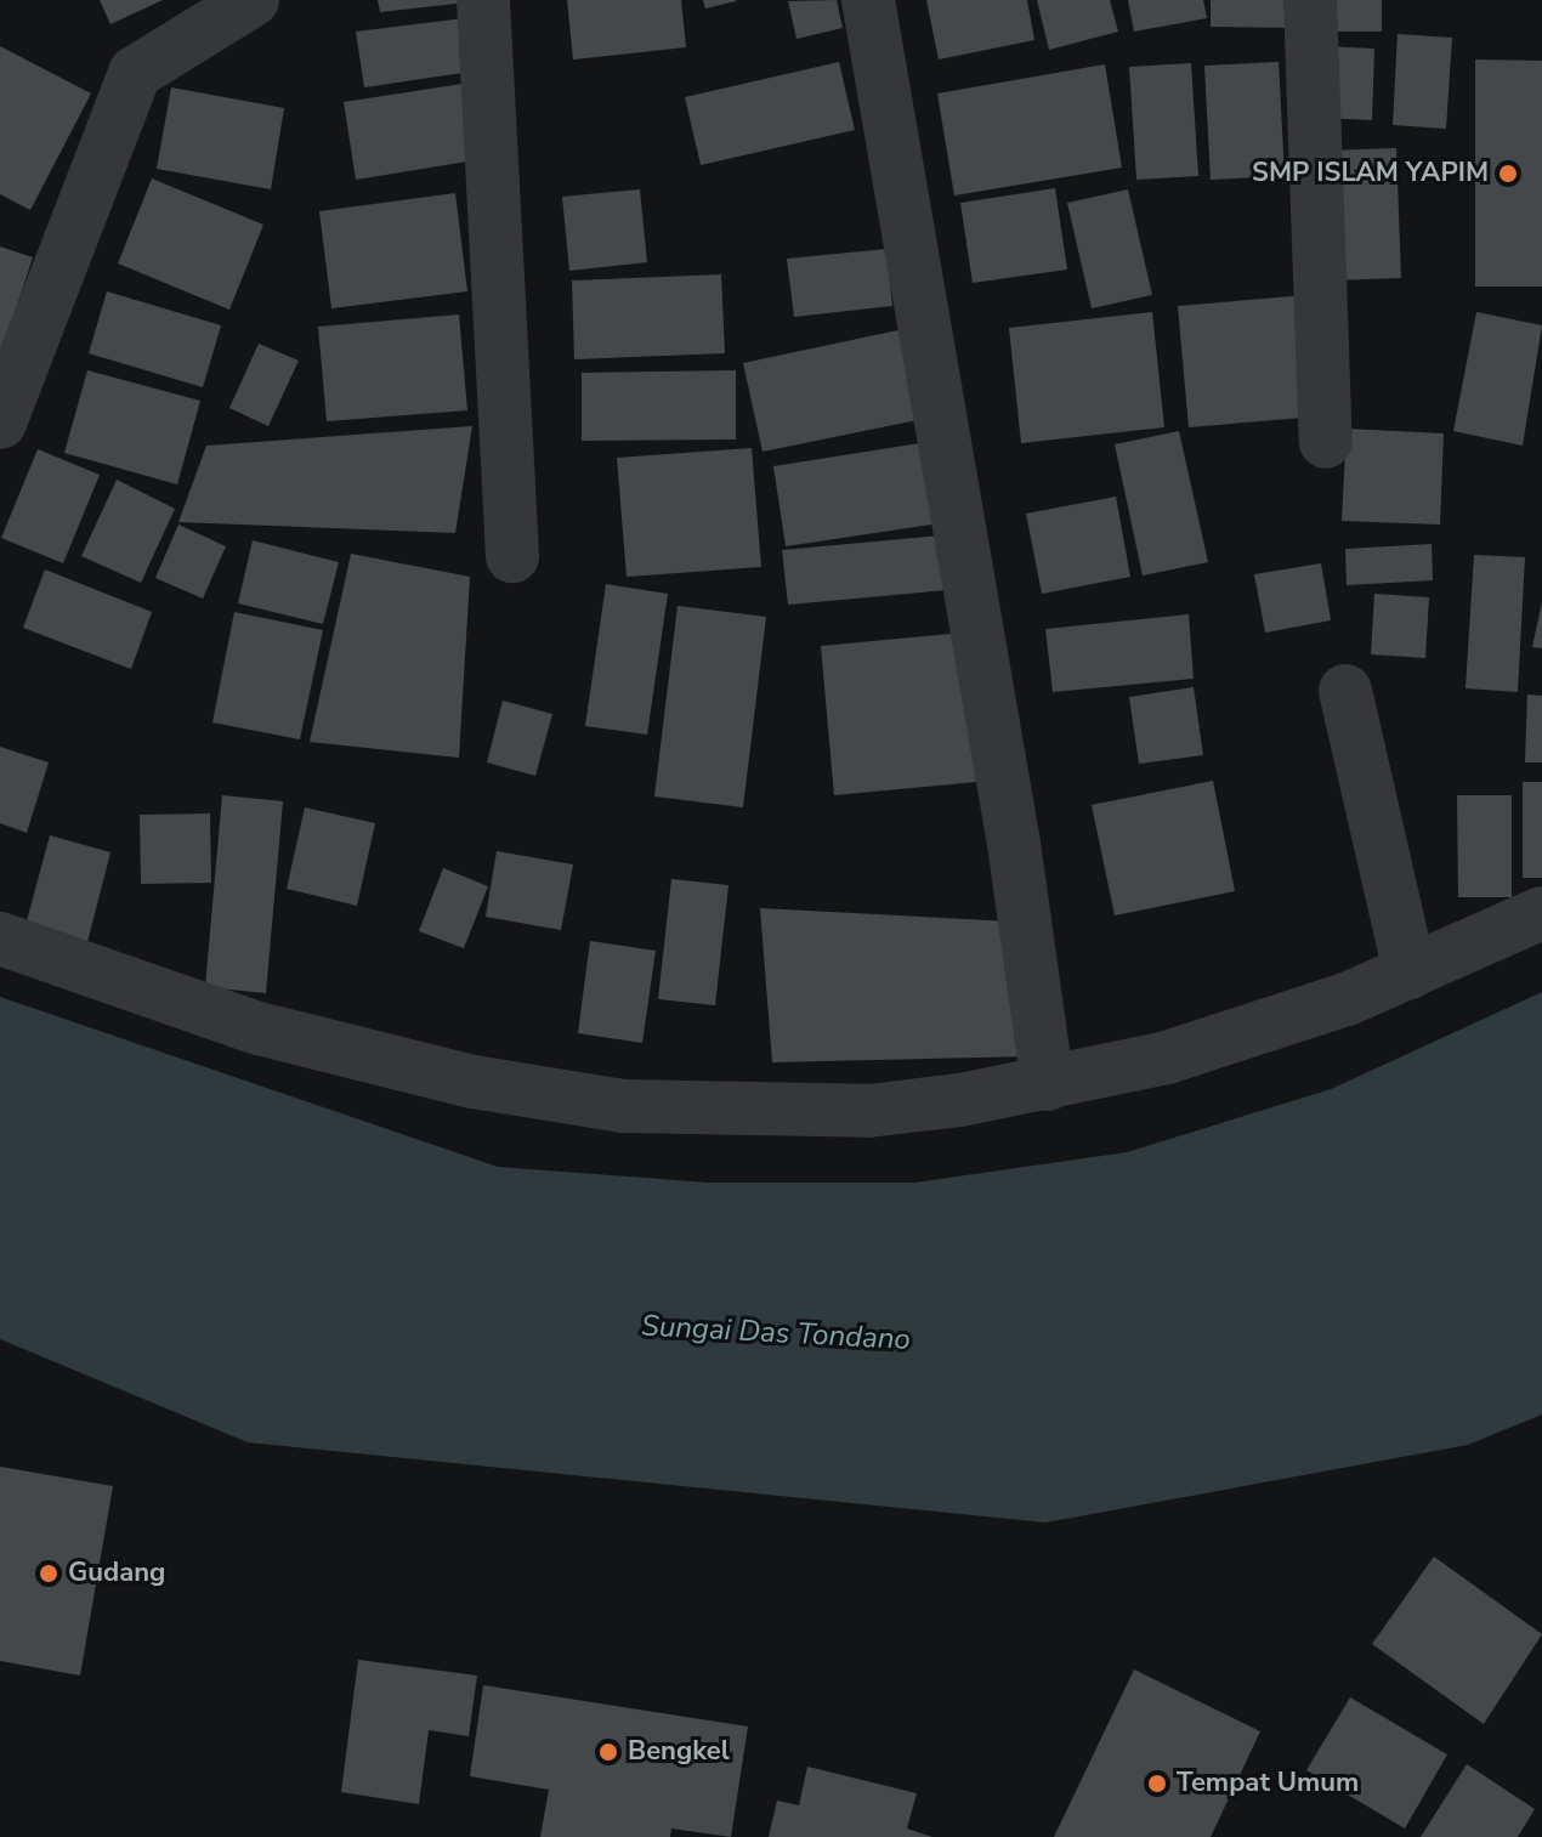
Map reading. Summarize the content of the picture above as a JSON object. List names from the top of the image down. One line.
{"water":["Sungai Das Tondano"],"places":["SMP ISLAM YAPIM","Gudang","Bengkel","Tempat Umum"]}
